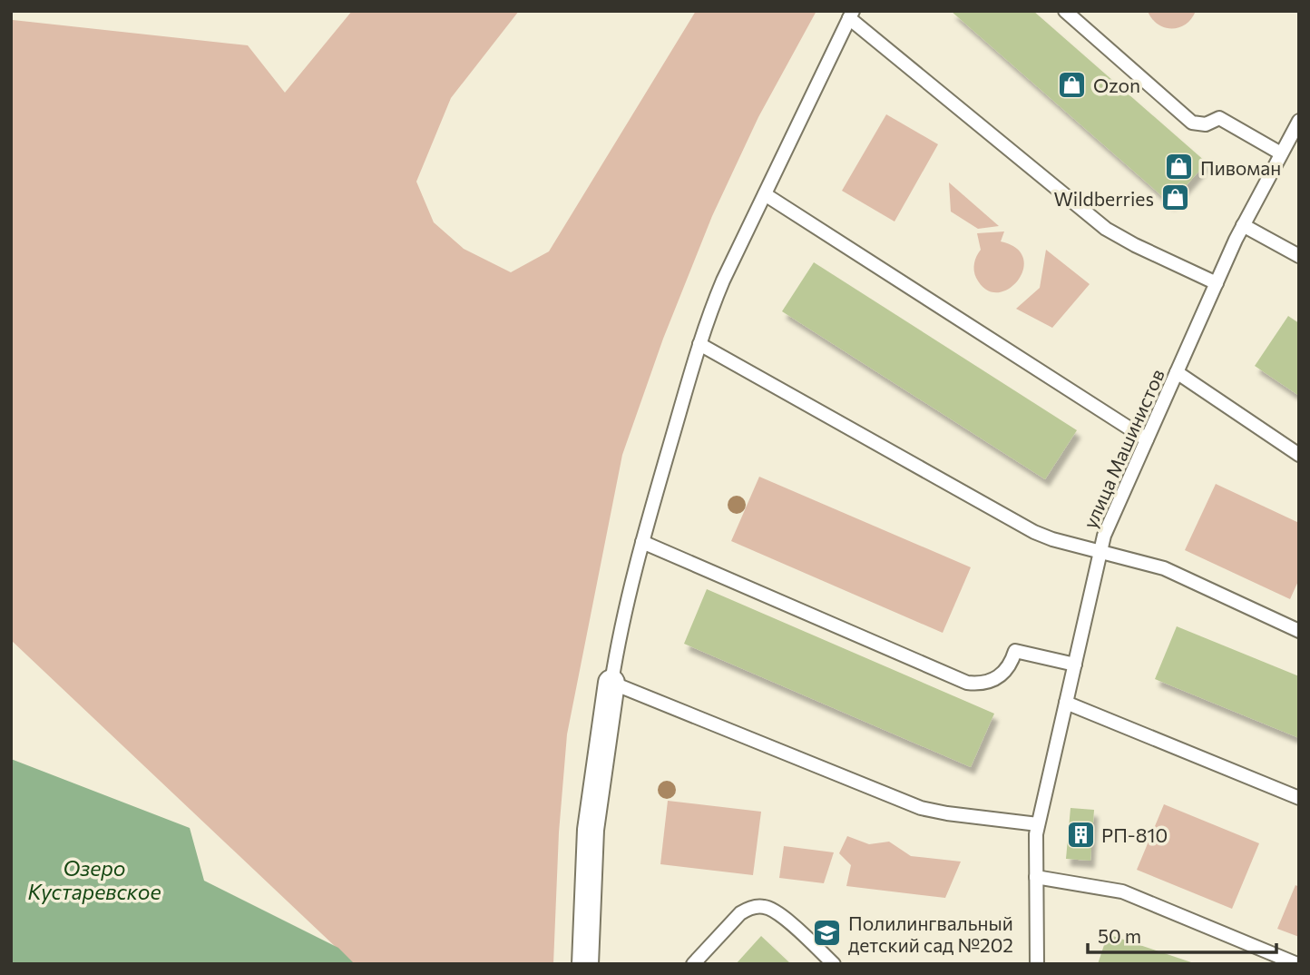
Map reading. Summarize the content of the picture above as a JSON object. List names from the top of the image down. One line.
{"streets":{"lane":["улица Машинистов"]},"water":["Озеро Кустаревское"],"places":{"shop":["Ozon","Пивоман","Wildberries"],"building":["РП-810"],"school or university":["Полилингвальный детский сад №202"]},"scale_bar":"50 m"}
